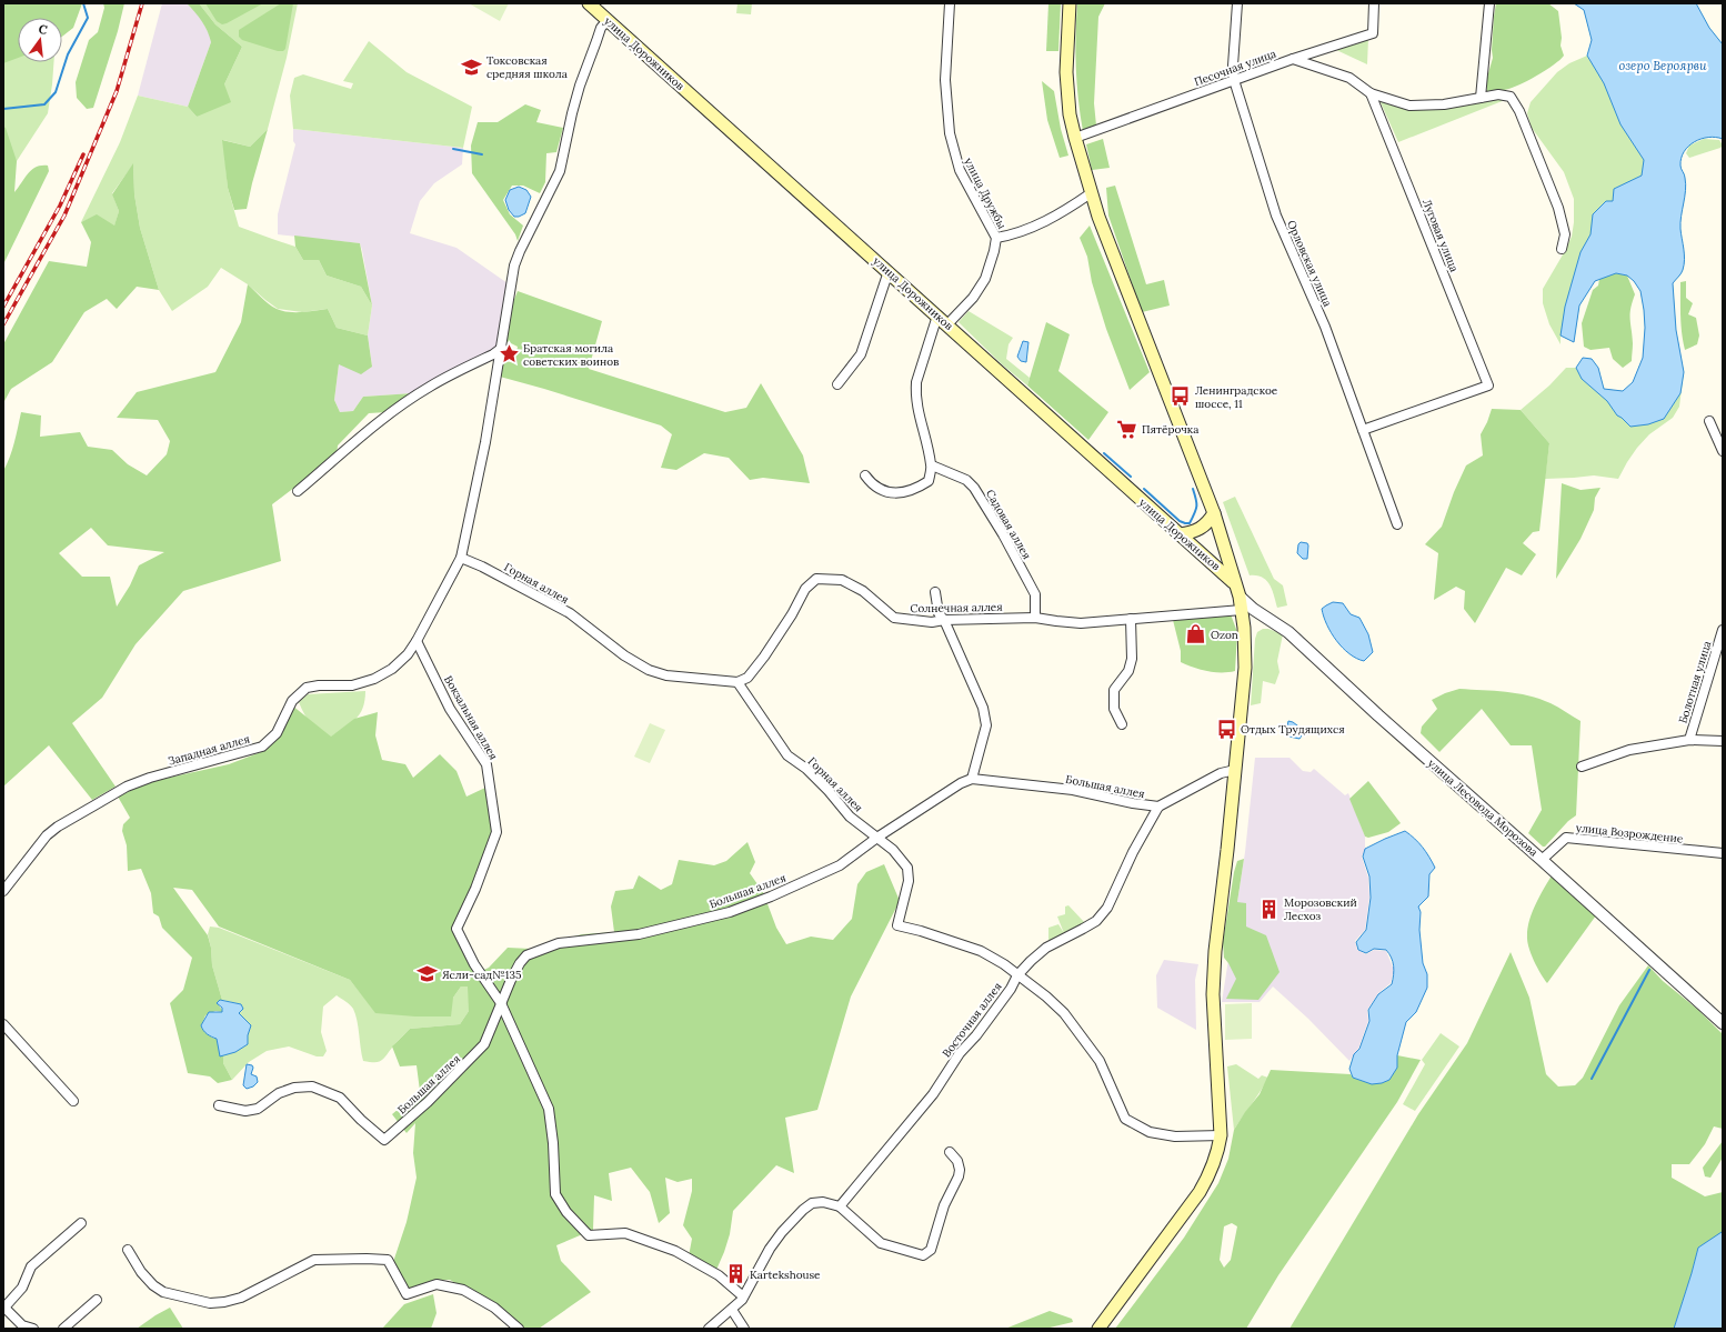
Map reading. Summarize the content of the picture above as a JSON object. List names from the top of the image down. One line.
{"streets":{"main road":["улица Дорожников"],"street":["Песочная улица","улица Дружбы","Луговая улица","Орловская улица","Садовая аллея","Горная аллея","Солнечная аллея","Болотная улица","Вокзальная аллея","Западная аллея","Большая аллея","улица Лесовода Морозова","улица Возрождение","Восточная аллея"]},"crossings":[["улица Дорожников","улица Дружбы"],["Песочная улица","Луговая улица"],["Песочная улица","Орловская улица"],["Луговая улица","Орловская улица"],["Садовая аллея","Солнечная аллея"],["Горная аллея","Солнечная аллея"],["Горная аллея","Большая аллея"],["Горная аллея","Восточная аллея"],["Вокзальная аллея","Западная аллея"],["Вокзальная аллея","Большая аллея"],["Большая аллея","Восточная аллея"],["улица Лесовода Морозова","улица Возрождение"]],"water":["озеро Вероярви"],"places":{"school or university":["Токсовская средняя школа","Ясли-сад№135"],"place":["Братская могила советских воинов"],"bus stop":["Ленинградское шоссе, 11","Отдых Трудящихся"],"supermarket":["Пятёрочка"],"shop":["Ozon"],"building":["Морозовский Лесхоз","Kartekshouse"]},"north":"top"}
